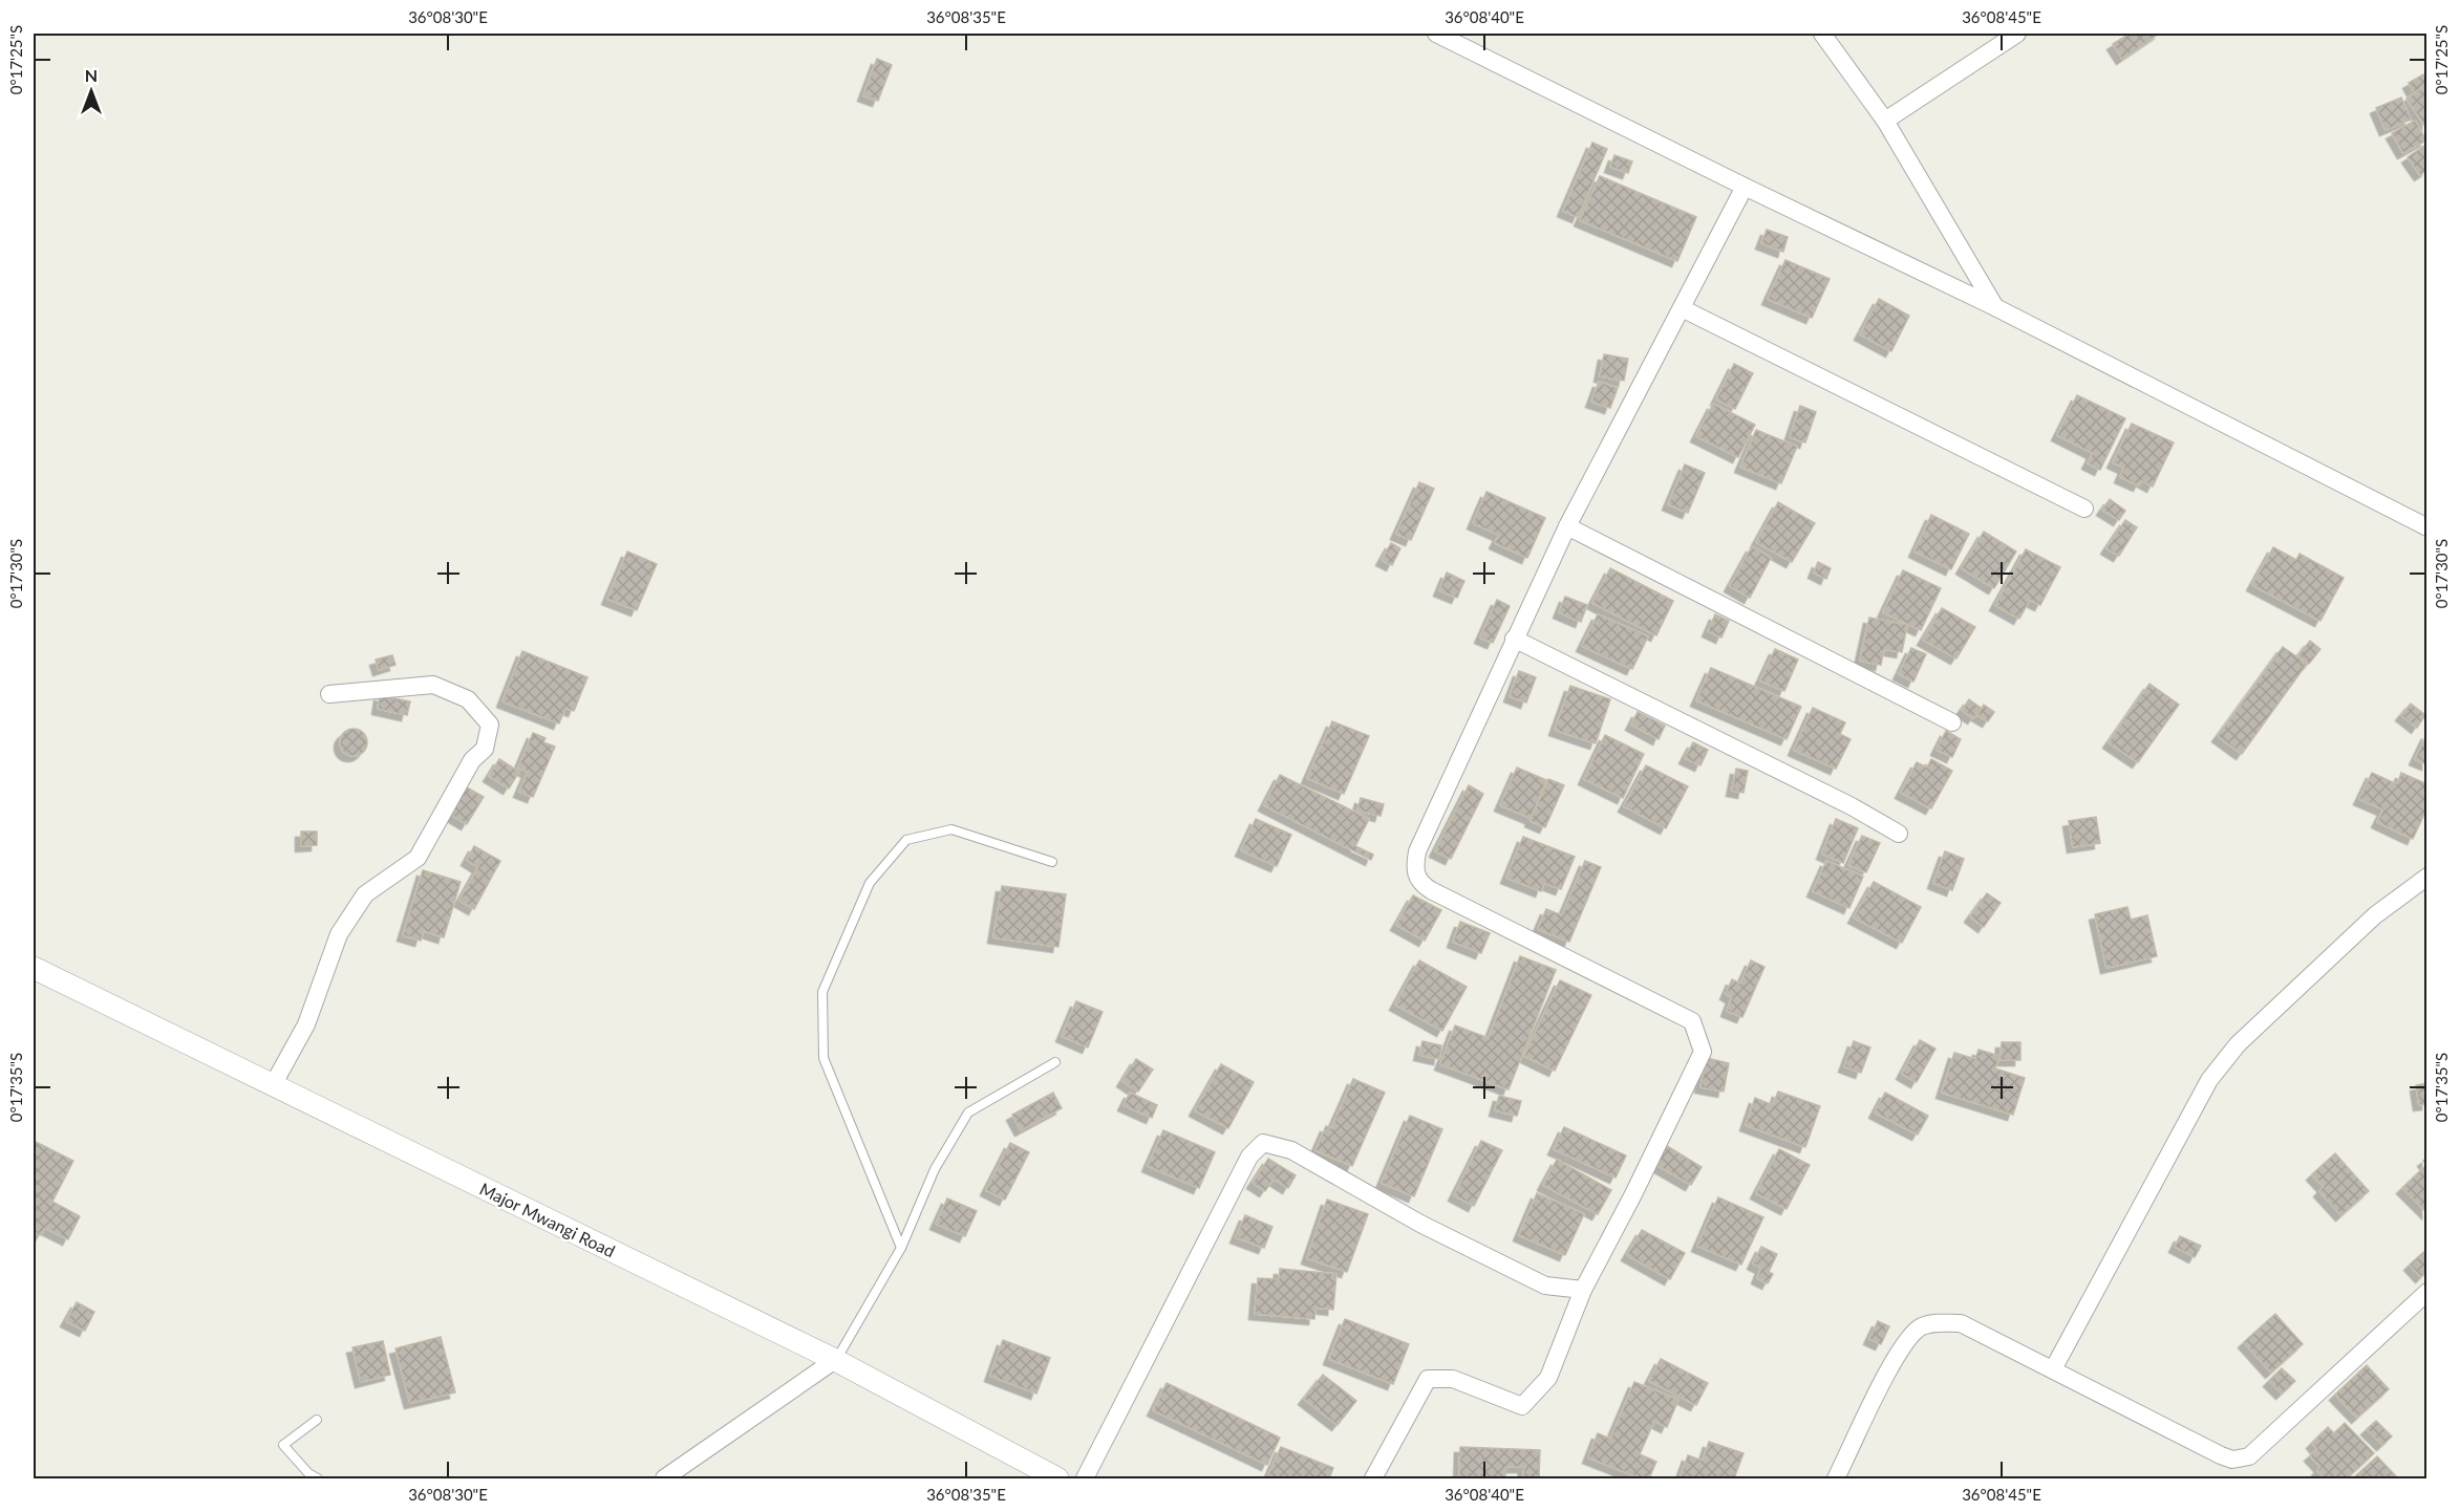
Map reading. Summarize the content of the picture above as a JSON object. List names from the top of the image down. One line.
{"streets":{"street":["Major Mwangi Road"]},"north":"top","coordinates":["36°08'30\"E","36°08'35\"E","36°08'40\"E","36°08'45\"E","0°17'25\"S","0°17'30\"S","0°17'35\"S"]}
